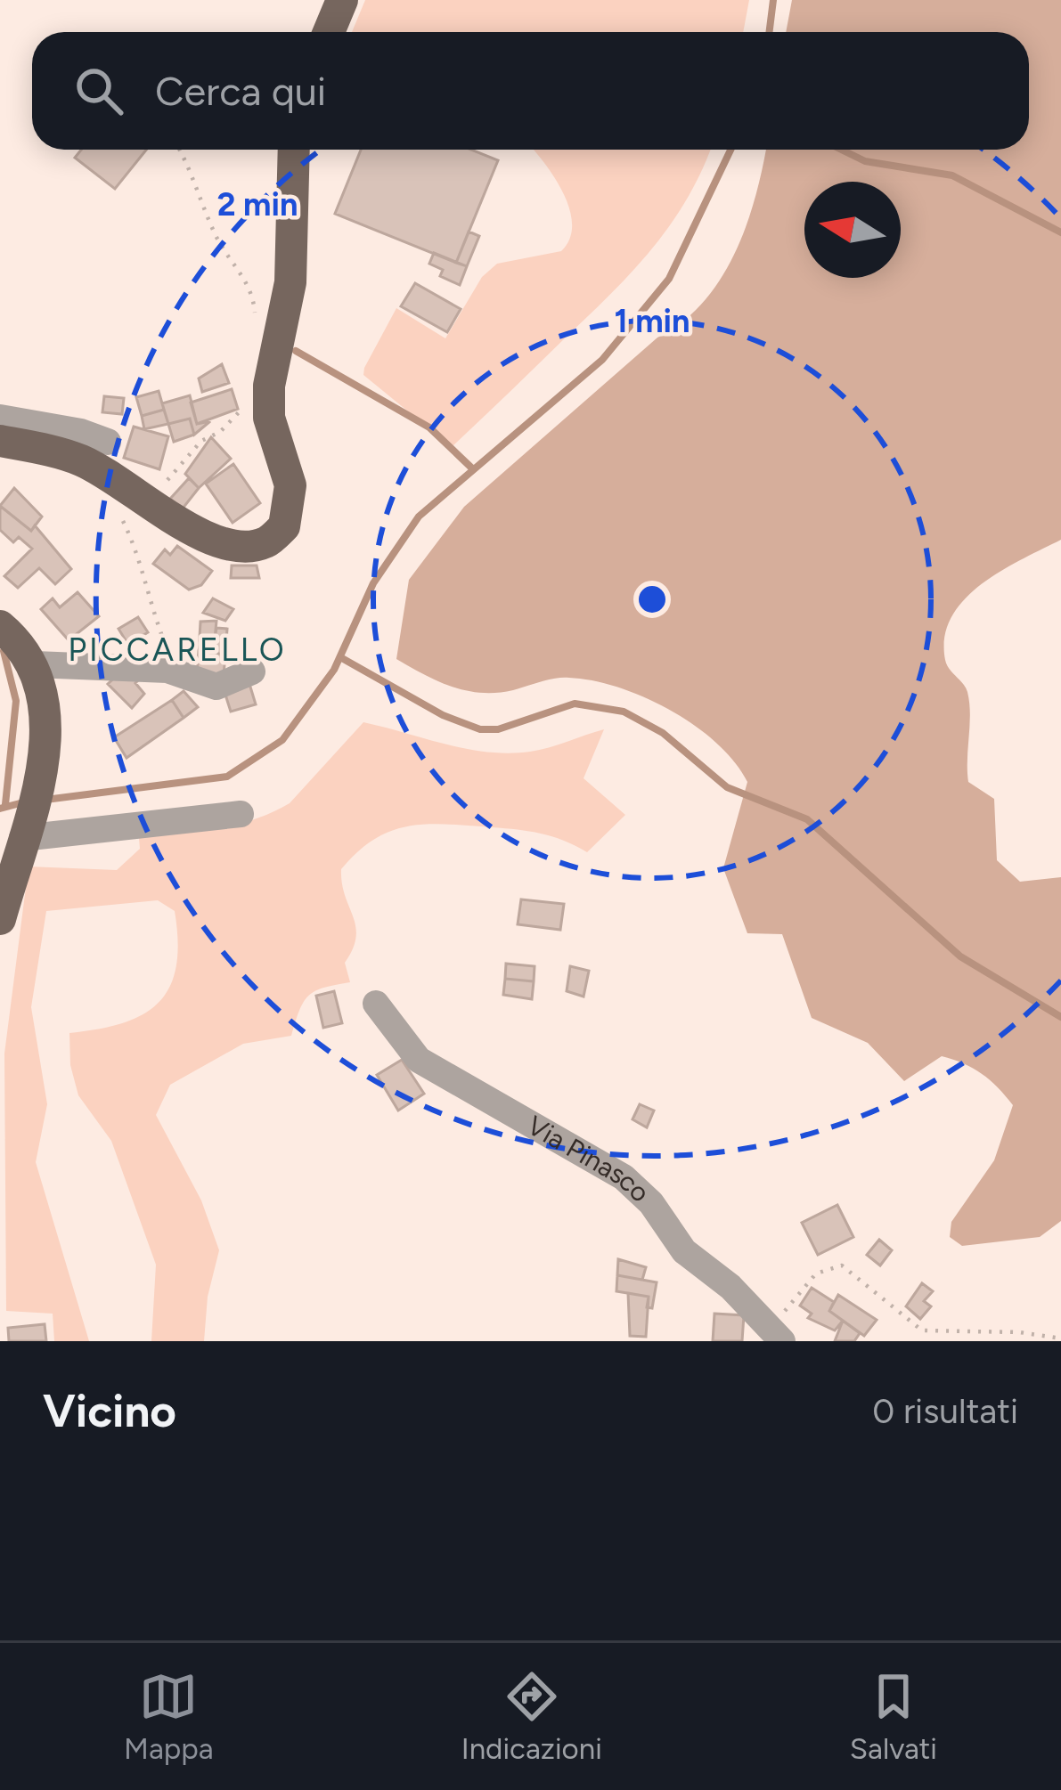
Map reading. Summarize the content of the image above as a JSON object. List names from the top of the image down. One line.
{"streets":{"street":["Via Pinasco"]},"districts":["PICCARELLO"],"north":"left","page":{"search":"Cerca qui","heading":["Vicino","0 risultati"],"nav":["Mappa","Indicazioni","Salvati"]},"rings":["2 min","1 min"]}
